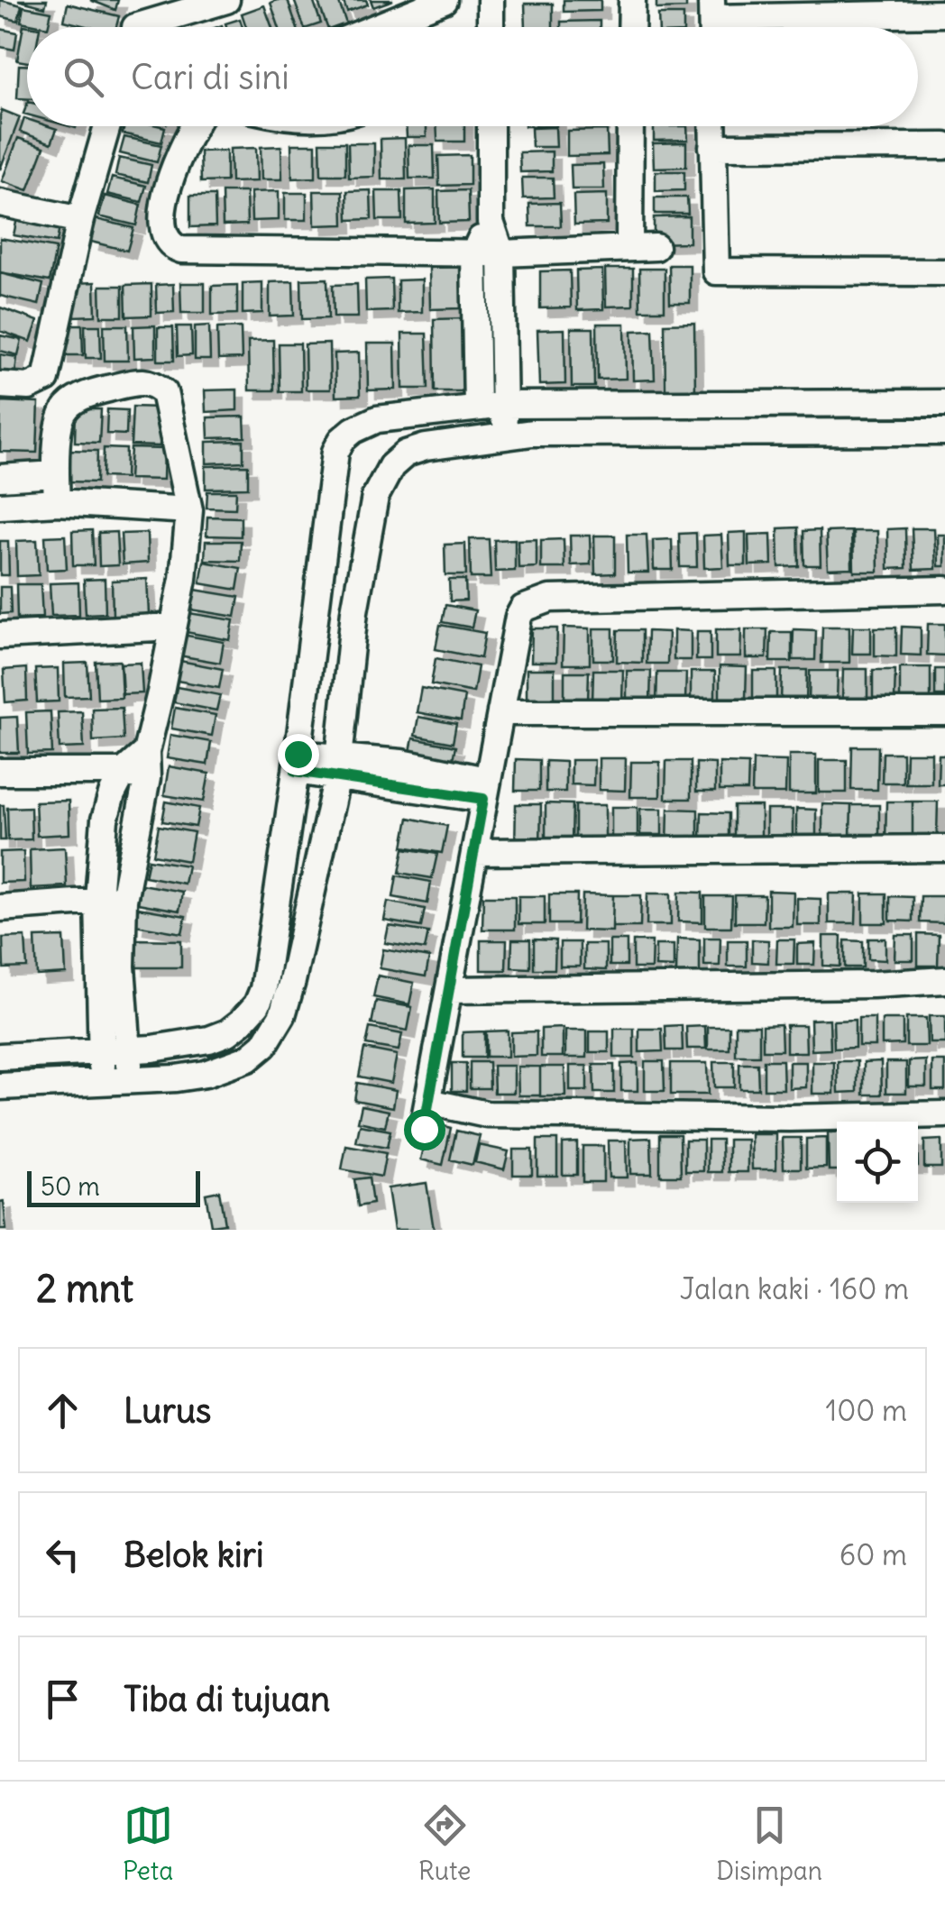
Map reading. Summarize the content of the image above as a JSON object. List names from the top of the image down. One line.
{"scale_bar":"50 m","page":{"search":"Cari di sini","scale":"50 m","heading":["2 mnt","Jalan kaki · 160 m"],"list":[["Lurus","100 m"],["Belok kiri","60 m"],"Tiba di tujuan"],"nav":["Peta","Rute","Disimpan"]}}
